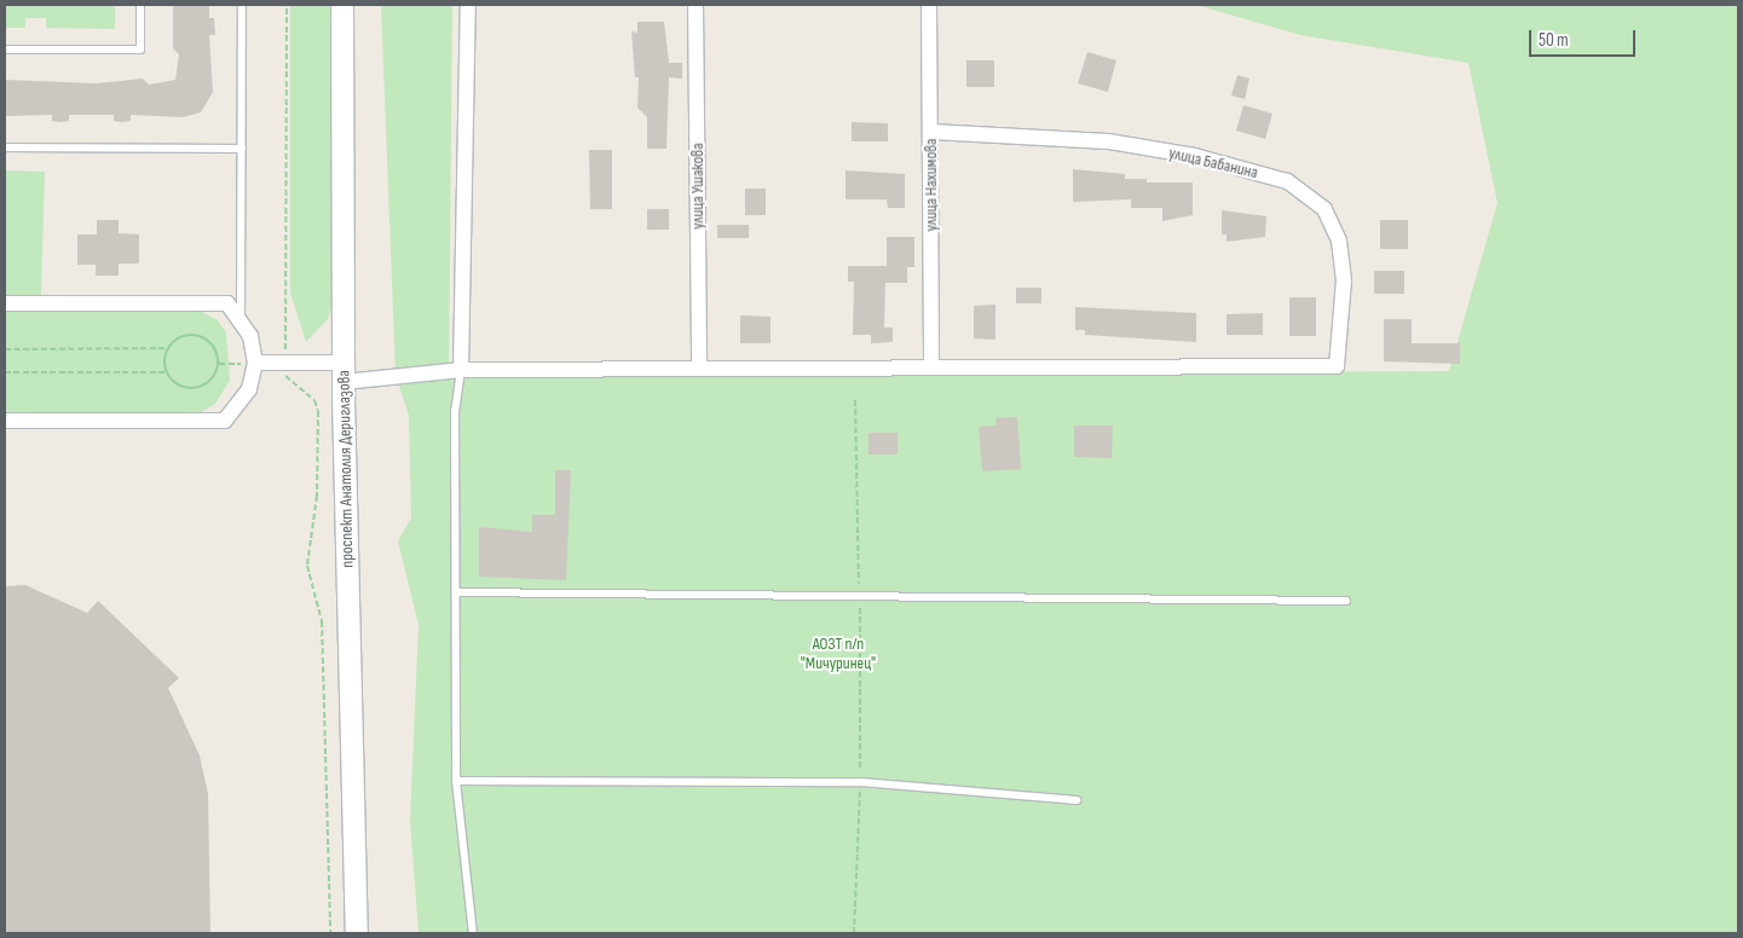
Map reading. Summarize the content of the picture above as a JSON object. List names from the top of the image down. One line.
{"streets":{"main road":["проспект Анатолия Дериглазова"],"street":["улица Бабанина","улица Нахимова","улица Ушакова"]},"crossings":[["улица Бабанина","улица Нахимова"]],"parks":["АОЗТ п/п \"Мичуринец\""],"scale_bar":"50 m"}
